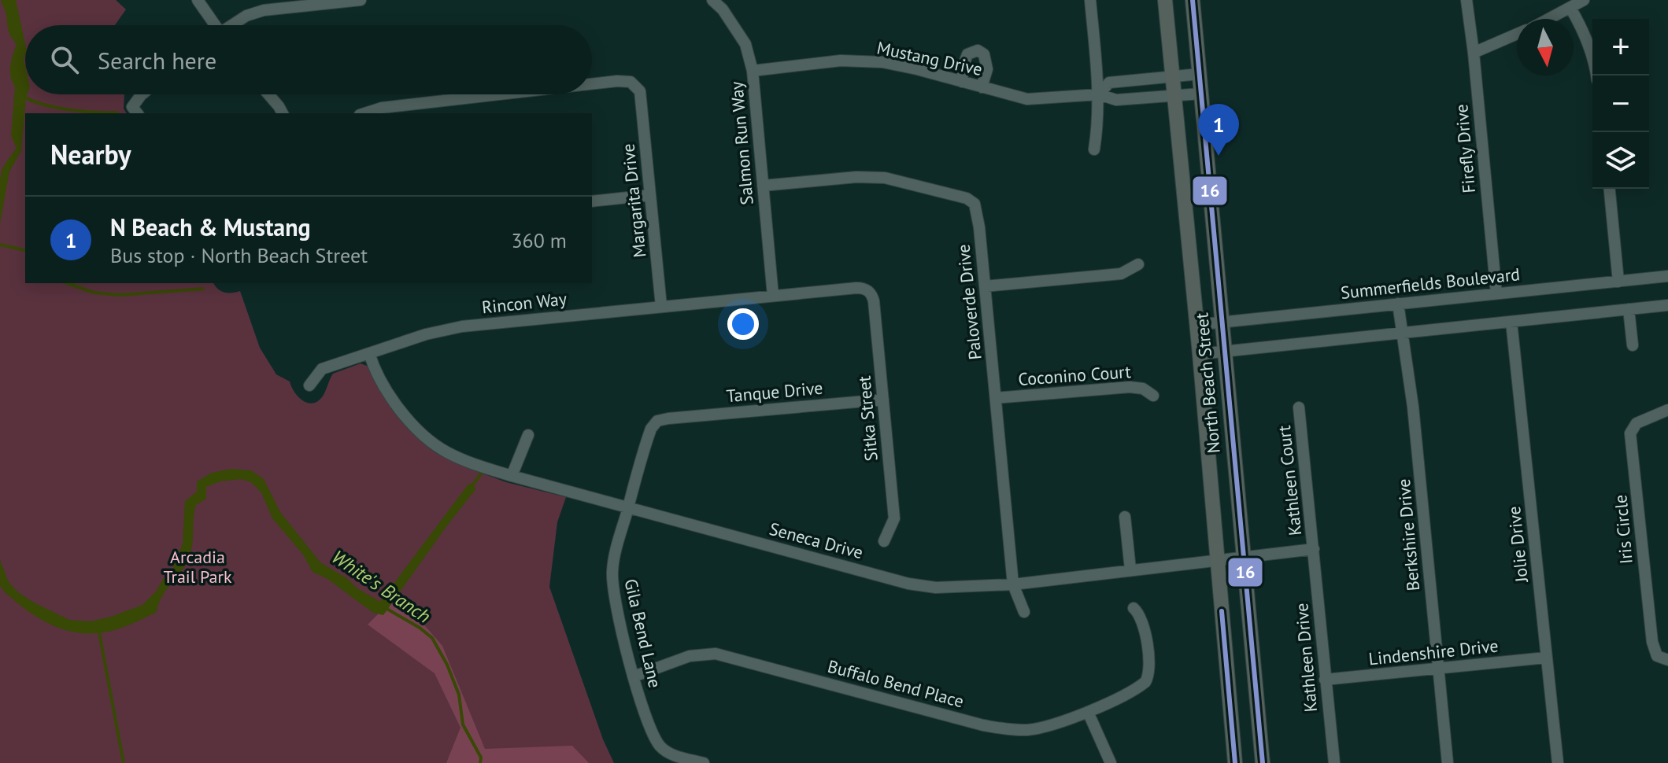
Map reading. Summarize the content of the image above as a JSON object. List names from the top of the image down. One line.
{"streets":{"main road":["North Beach Street"],"street":["Mustang Drive","Salmon Run Way","Firefly Drive","Margarita Drive","Summerfields Boulevard","Paloverde Drive","Rincon Way","Coconino Court","Tanque Drive","Sitka Street","Kathleen Court","Iris Circle","Berkshire Drive","Seneca Drive","Jolie Drive","Gila Bend Lane","Lindenshire Drive","Kathleen Drive","Buffalo Bend Place"]},"crossings":[["Mustang Drive","Salmon Run Way"],["Mustang Drive","North Beach Street"],["Salmon Run Way","Paloverde Drive"],["Salmon Run Way","Rincon Way"],["Firefly Drive","Summerfields Boulevard"],["Margarita Drive","Rincon Way"],["Summerfields Boulevard","North Beach Street"],["Summerfields Boulevard","Berkshire Drive"],["Paloverde Drive","Coconino Court"],["Paloverde Drive","Seneca Drive"],["Rincon Way","Sitka Street"],["Rincon Way","Seneca Drive"],["North Beach Street","Seneca Drive"],["Tanque Drive","Sitka Street"],["Tanque Drive","Gila Bend Lane"],["Kathleen Court","Seneca Drive"],["Kathleen Court","Kathleen Drive"],["Berkshire Drive","Lindenshire Drive"],["Seneca Drive","Gila Bend Lane"],["Seneca Drive","Kathleen Drive"],["Jolie Drive","Lindenshire Drive"],["Gila Bend Lane","Buffalo Bend Place"],["Lindenshire Drive","Kathleen Drive"]],"water":["White's Branch"],"parks":["Arcadia Trail Park"],"lines":["transit line 16"],"north":"bottom","page":{"map_buttons":["+","−"],"search":"Search here","pins":"1","heading":"Nearby","list":[{"mark":"1","name":"N Beach & Mustang","note":"Bus stop · North Beach Street","value":"360 m"}]}}
